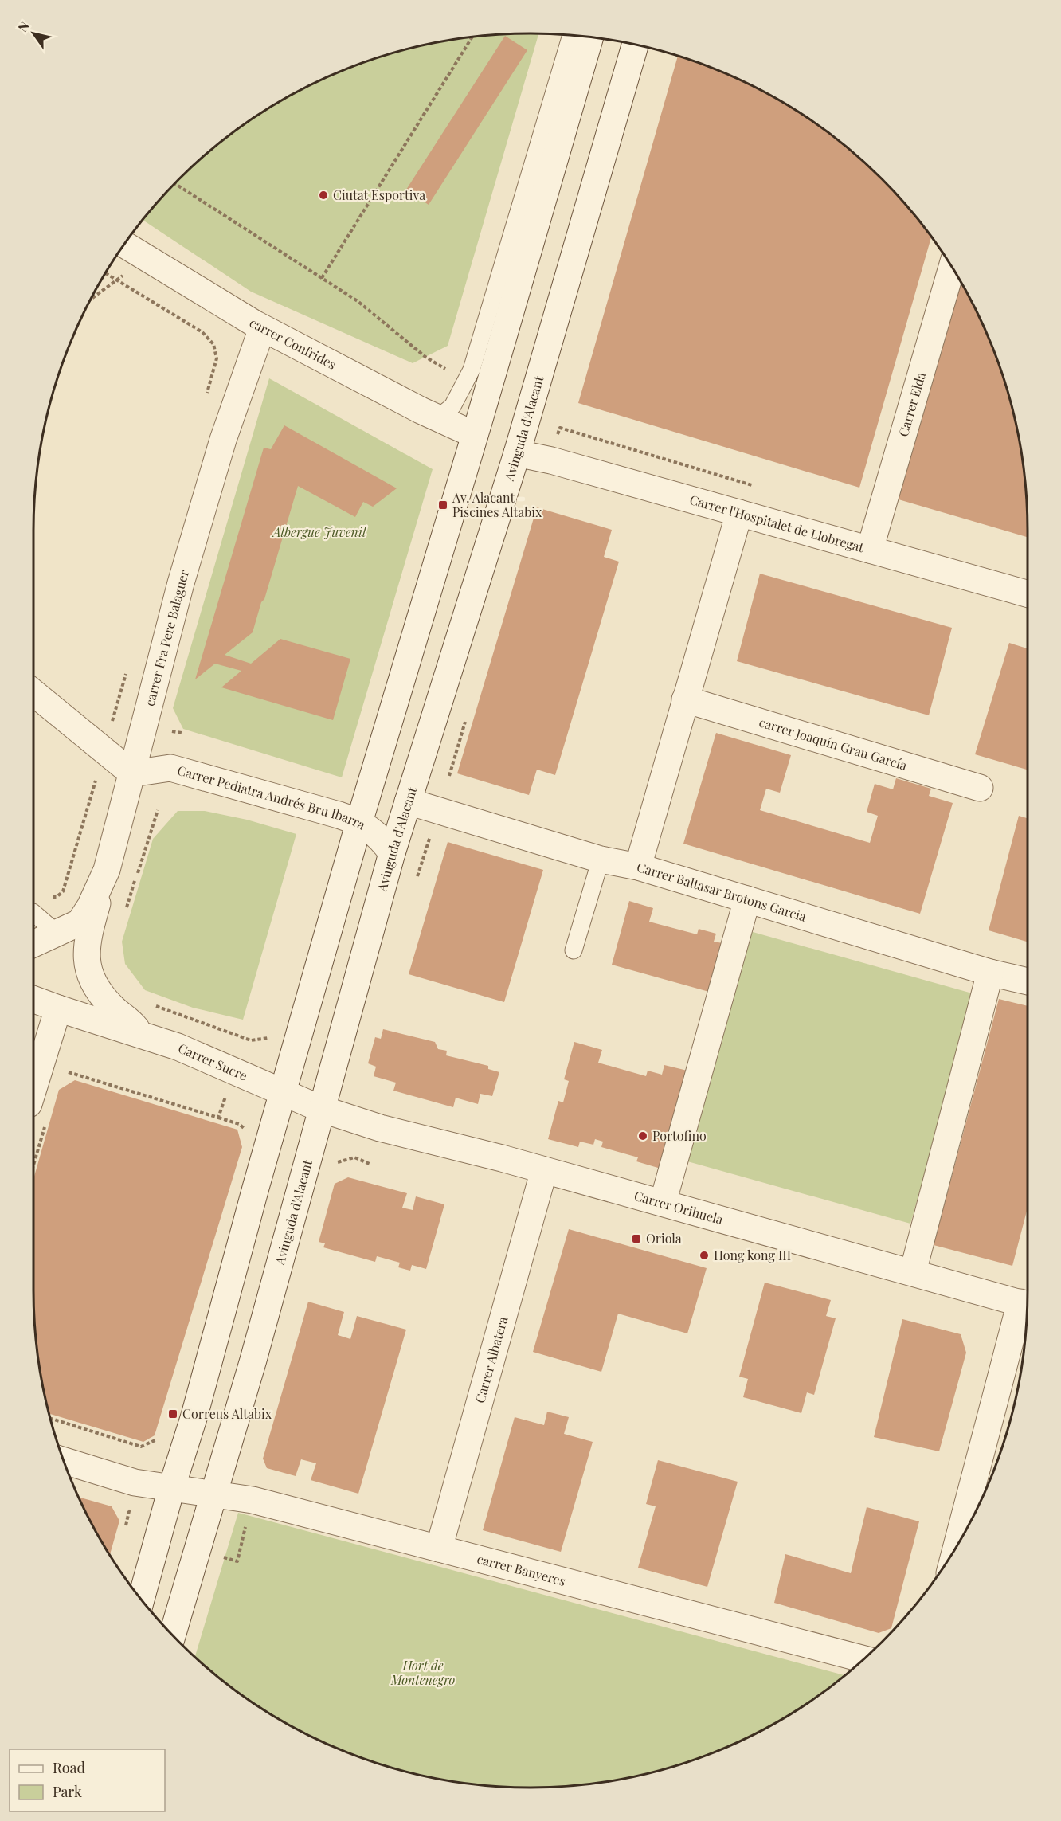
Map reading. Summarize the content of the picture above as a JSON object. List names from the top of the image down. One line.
{"streets":{"street":["carrer Confrides","Carrer Elda","Avinguda d'Alacant","Carrer l'Hospitalet de Llobregat","carrer Fra Pere Balaguer","carrer Joaquín Grau García","Carrer Pediatra Andrés Bru Ibarra","Carrer Baltasar Brotons Garcia","Carrer Sucre","Carrer Orihuela","Carrer Albatera","carrer Banyeres"]},"crossings":[["carrer Confrides","carrer Fra Pere Balaguer"],["Carrer Elda","Carrer l'Hospitalet de Llobregat"],["Avinguda d'Alacant","Carrer l'Hospitalet de Llobregat"],["Avinguda d'Alacant","Carrer Pediatra Andrés Bru Ibarra"],["Avinguda d'Alacant","Carrer Baltasar Brotons Garcia"],["Avinguda d'Alacant","Carrer Sucre"],["Avinguda d'Alacant","Carrer Orihuela"],["Avinguda d'Alacant","carrer Banyeres"],["carrer Fra Pere Balaguer","Carrer Pediatra Andrés Bru Ibarra"],["carrer Fra Pere Balaguer","Carrer Sucre"],["Carrer Sucre","Carrer Orihuela"],["Carrer Orihuela","Carrer Albatera"],["Carrer Albatera","carrer Banyeres"]],"parks":["Albergue Juvenil","Hort de Montenegro"],"places":{"other":["Ciutat Esportiva","Portofino","Hong kong III"],"transit":["Av. Alacant - Piscines Altabix","Oriola","Correus Altabix"]},"legend":["Road","Park"],"north":"top left"}
